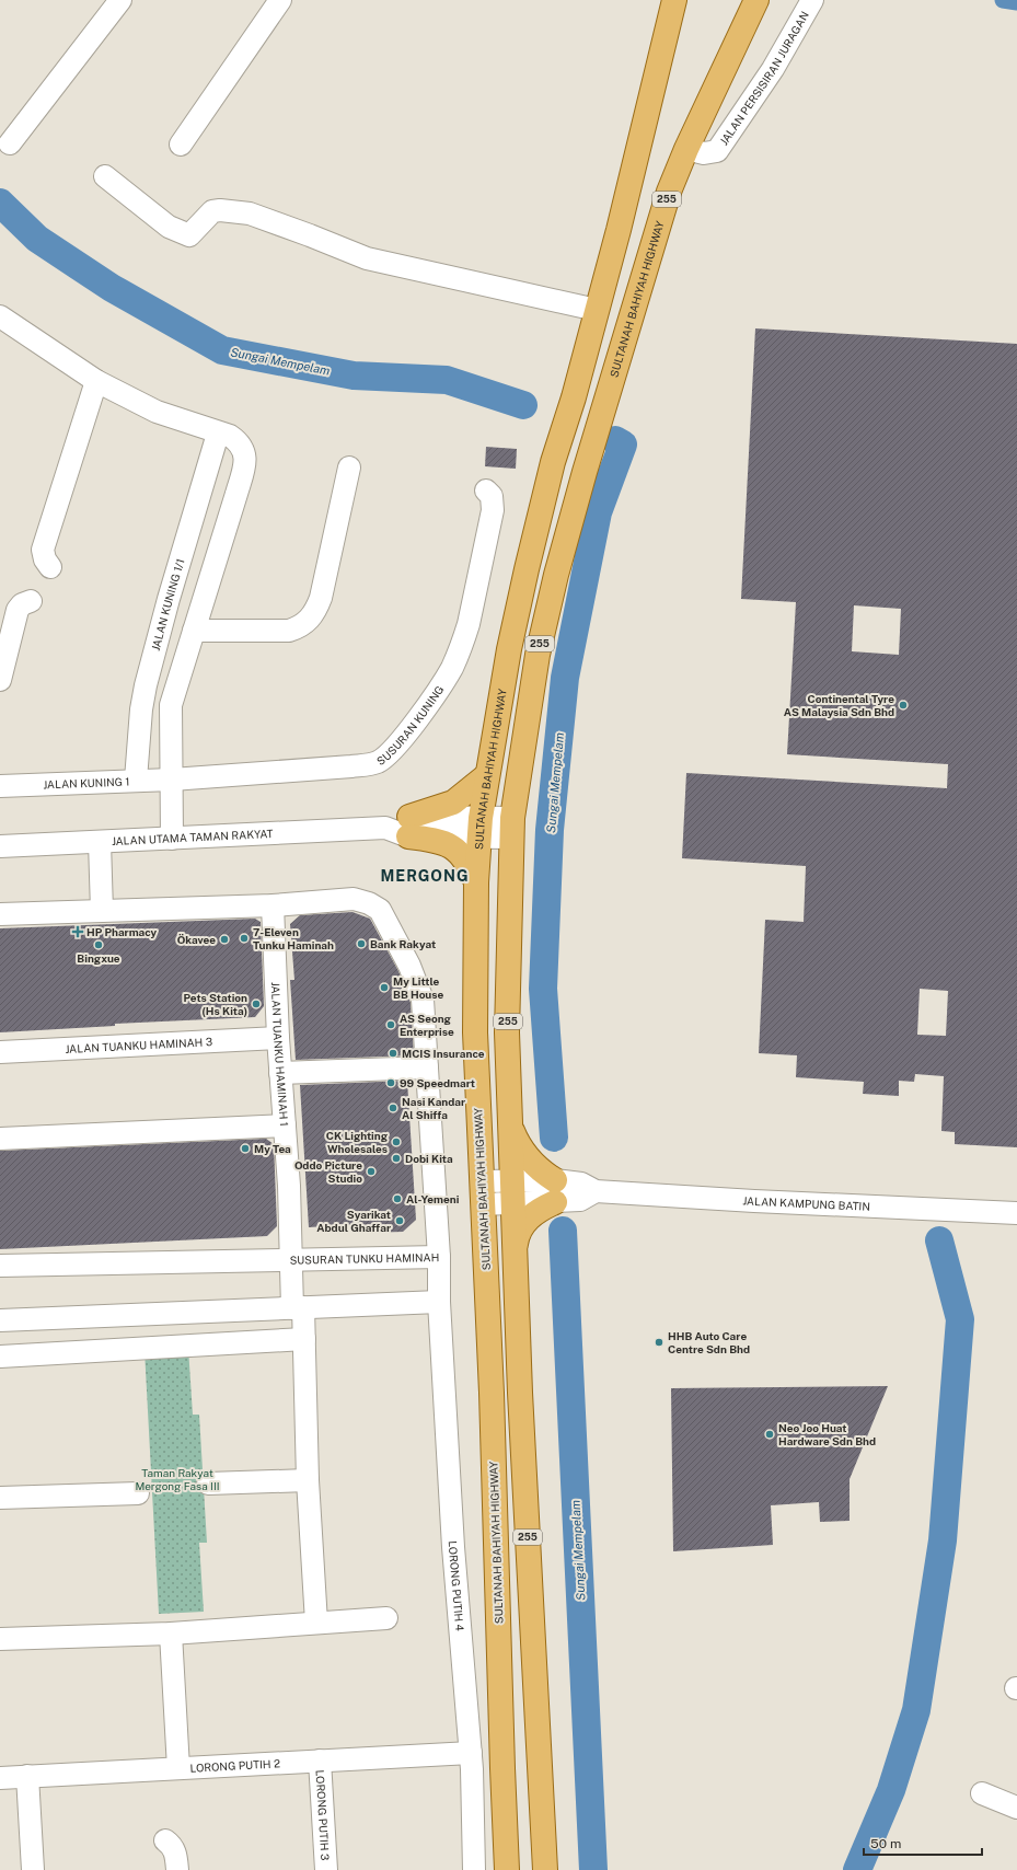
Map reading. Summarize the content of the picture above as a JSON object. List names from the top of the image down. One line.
{"streets":{"main road":["255","SULTANAH BAHIYAH HIGHWAY"],"street":["JALAN PERSISIRAN JURAGAN","JALAN KUNING 1/1","SUSURAN KUNING","JALAN KUNING 1","JALAN UTAMA TAMAN RAKYAT","JALAN TUANKU HAMINAH 3","JALAN TUANKU HAMINAH 1","JALAN KAMPUNG BATIN","SUSURAN TUNKU HAMINAH","LORONG PUTIH 4","LORONG PUTIH 2","LORONG PUTIH 3"]},"crossings":[["JALAN PERSISIRAN JURAGAN","SULTANAH BAHIYAH HIGHWAY"],["255","SULTANAH BAHIYAH HIGHWAY"],["255","JALAN UTAMA TAMAN RAKYAT"],["255","JALAN KAMPUNG BATIN"],["SULTANAH BAHIYAH HIGHWAY","JALAN UTAMA TAMAN RAKYAT"],["SULTANAH BAHIYAH HIGHWAY","JALAN KAMPUNG BATIN"],["JALAN KUNING 1/1","JALAN KUNING 1"],["SUSURAN KUNING","JALAN KUNING 1"],["JALAN TUANKU HAMINAH 3","JALAN TUANKU HAMINAH 1"],["JALAN TUANKU HAMINAH 1","SUSURAN TUNKU HAMINAH"],["SUSURAN TUNKU HAMINAH","LORONG PUTIH 4"],["LORONG PUTIH 4","LORONG PUTIH 2"],["LORONG PUTIH 2","LORONG PUTIH 3"]],"districts":["MERGONG"],"water":["Sungai Mempelam"],"parks":["Taman Rakyat Mergong Fasa III"],"places":{"other":["Continental Tyre AS Malaysia Sdn Bhd","7-Eleven Tunku Haminah","Ökavee","Bank Rakyat","Bingxue","My Little BB House","Pets Station (Hs Kita)","AS Seong Enterprise","MCIS Insurance","99 Speedmart","Nasi Kandar Al Shiffa","CK Lighting Wholesales","My Tea","Dobi Kita","Oddo Picture Studio","Al-Yemeni","Syarikat Abdul Ghaffar","HHB Auto Care Centre Sdn Bhd","Neo Joo Huat Hardware Sdn Bhd"],"health":["HP Pharmacy"]},"scale_bar":"50 m"}
